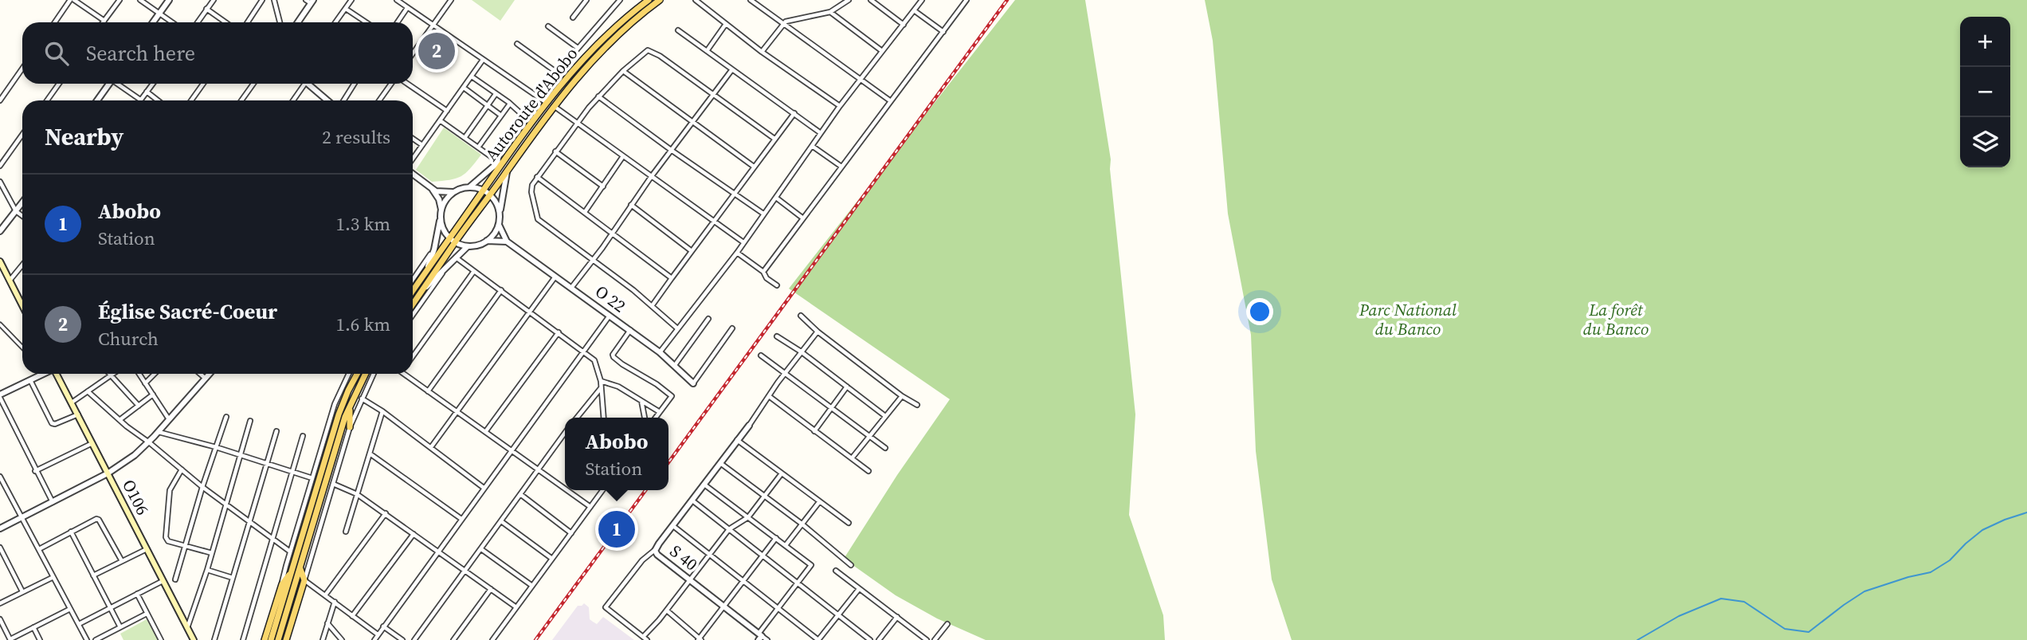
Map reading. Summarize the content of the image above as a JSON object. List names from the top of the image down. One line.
{"streets":{"main road":["Autoroute d'Abobo","O106"],"street":["O 22","S 40"]},"parks":["Parc National du Banco","La forêt du Banco"],"page":{"map_buttons":["+","−"],"search":"Search here","pins":["2","1"],"heading":["Nearby","2 results"],"list":[{"mark":"1","name":"Abobo","note":"Station","value":"1.3 km"},{"mark":"2","name":"Église Sacré-Coeur","note":"Church","value":"1.6 km"}],"popup":["Abobo","Station"]}}
